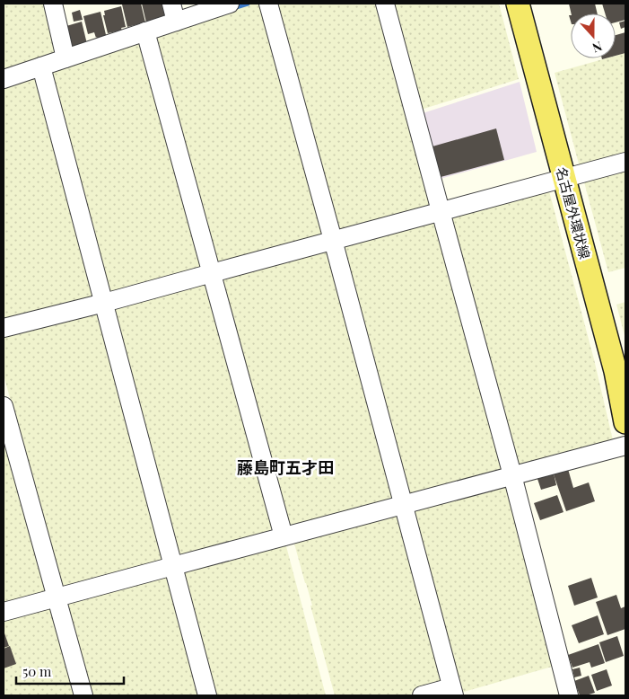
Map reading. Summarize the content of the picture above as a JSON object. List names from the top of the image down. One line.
{"streets":{"main road":["名古屋外環状線"]},"districts":["藤島町五才田"],"scale_bar":"50 m","north":"bottom"}
